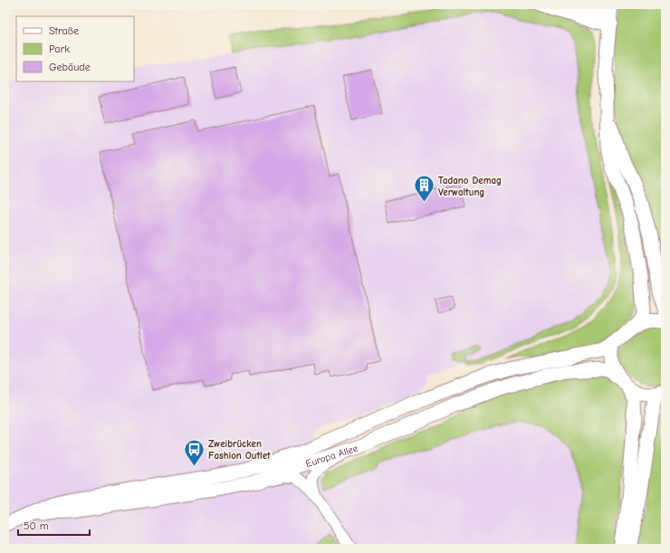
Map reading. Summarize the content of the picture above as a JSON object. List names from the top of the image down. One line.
{"streets":{"main road":["Europa Allee"]},"places":{"building":["Tadano Demag Verwaltung"],"bus stop":["Zweibrücken Fashion Outlet"]},"legend":["Straße","Park","Gebäude"],"scale_bar":"50 m"}
